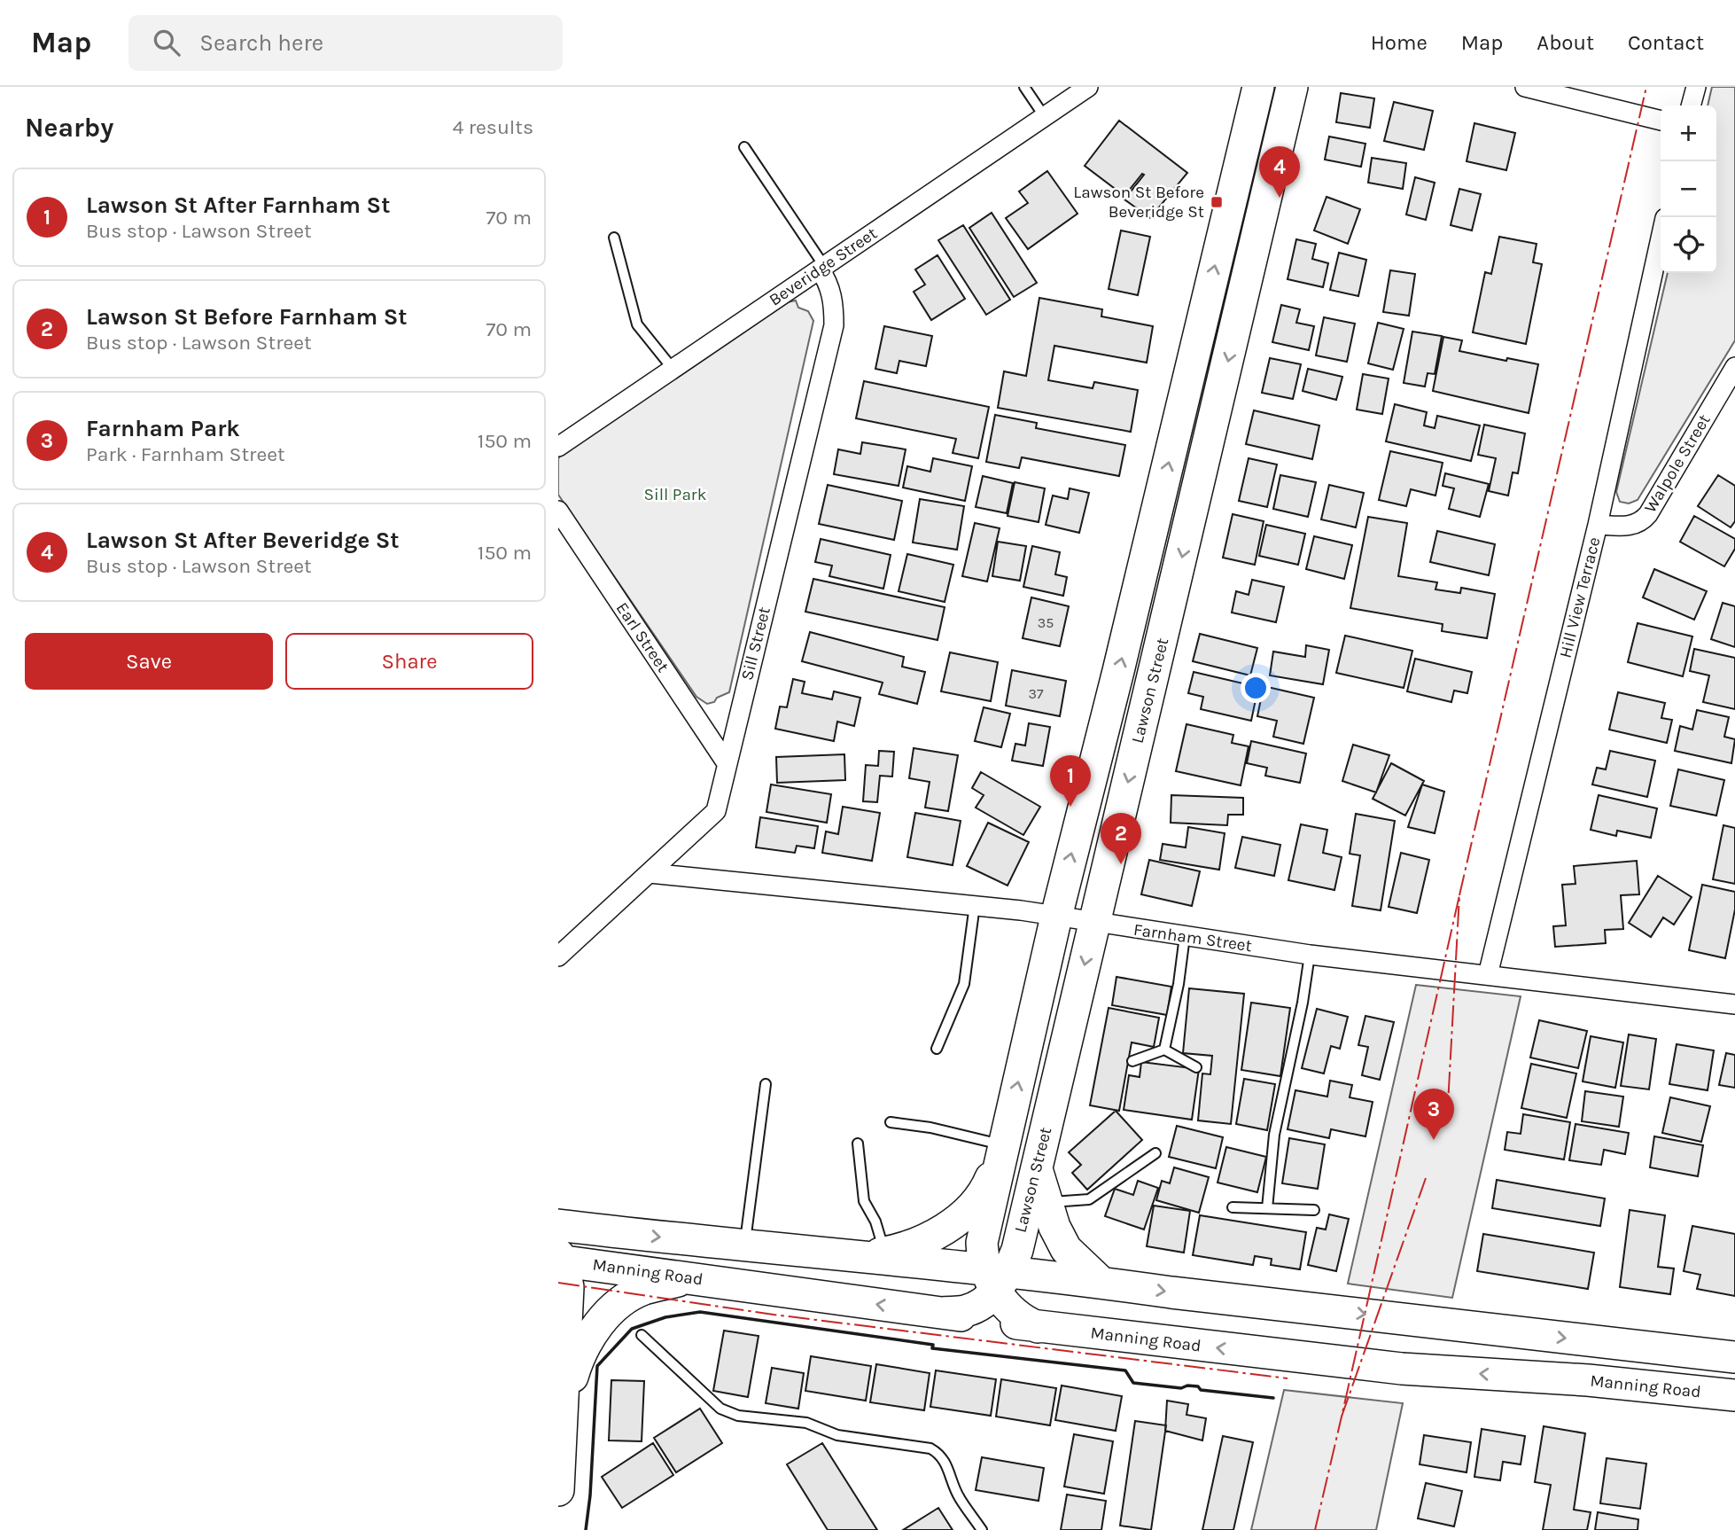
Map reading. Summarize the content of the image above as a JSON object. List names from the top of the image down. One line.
{"streets":{"main road":["Lawson Street","Manning Road"],"street":["Beveridge Street","Walpole Street","Hill View Terrace","Earl Street","Sill Street","Farnham Street"]},"crossings":[["Beveridge Street","Sill Street"],["Walpole Street","Hill View Terrace"],["Hill View Terrace","Farnham Street"],["Earl Street","Sill Street"],["Sill Street","Farnham Street"],["Lawson Street","Farnham Street"],["Lawson Street","Manning Road"]],"parks":["Sill Park"],"places":{"transit":["Lawson St Before Beveridge St"]},"house_numbers":["35","37"],"page":{"header":"Map","search":"Search here","nav":["Home","Map","About","Contact"],"heading":["Nearby","4 results"],"map_buttons":["+","−"],"pins":["4","1","2","3"],"list":[{"mark":"1","name":"Lawson St After Farnham St","note":"Bus stop · Lawson Street","value":"70 m"},{"mark":"2","name":"Lawson St Before Farnham St","note":"Bus stop · Lawson Street","value":"70 m"},{"mark":"3","name":"Farnham Park","note":"Park · Farnham Street","value":"150 m"},{"mark":"4","name":"Lawson St After Beveridge St","note":"Bus stop · Lawson Street","value":"150 m"}],"buttons":["Save","Share"]}}
